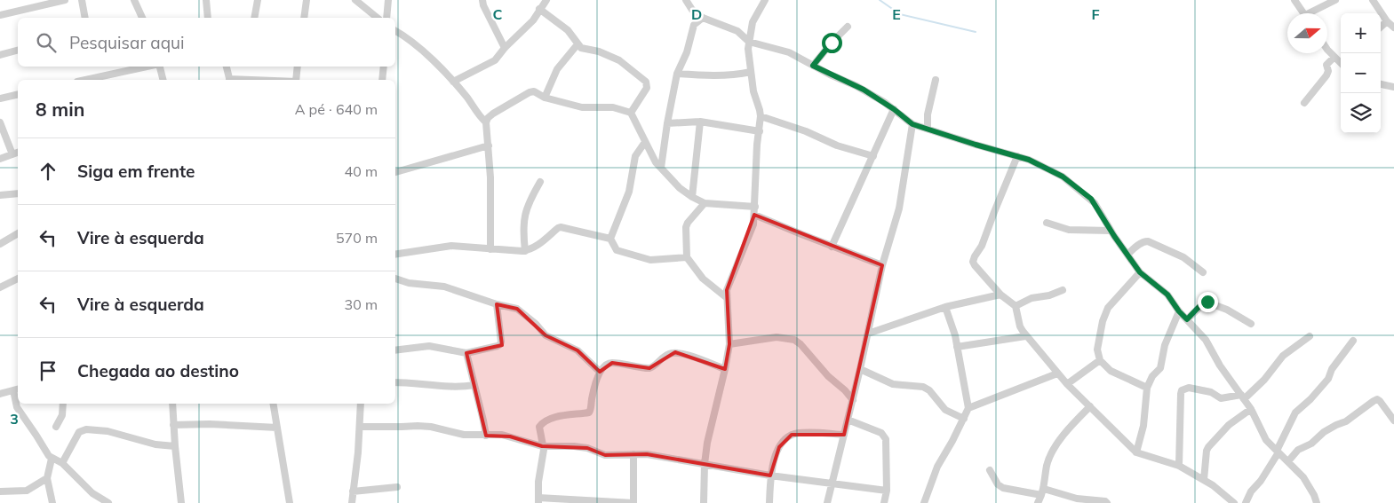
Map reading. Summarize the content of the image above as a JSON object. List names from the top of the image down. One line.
{"north":"right","page":{"map_buttons":["+","−"],"search":"Pesquisar aqui","heading":["8 min","A pé · 640 m"],"list":[["Siga em frente","40 m"],["Vire à esquerda","570 m"],["Vire à esquerda","30 m"],"Chegada ao destino"]},"grid":{"columns":["C","D","E","F"],"rows":["3"]}}
